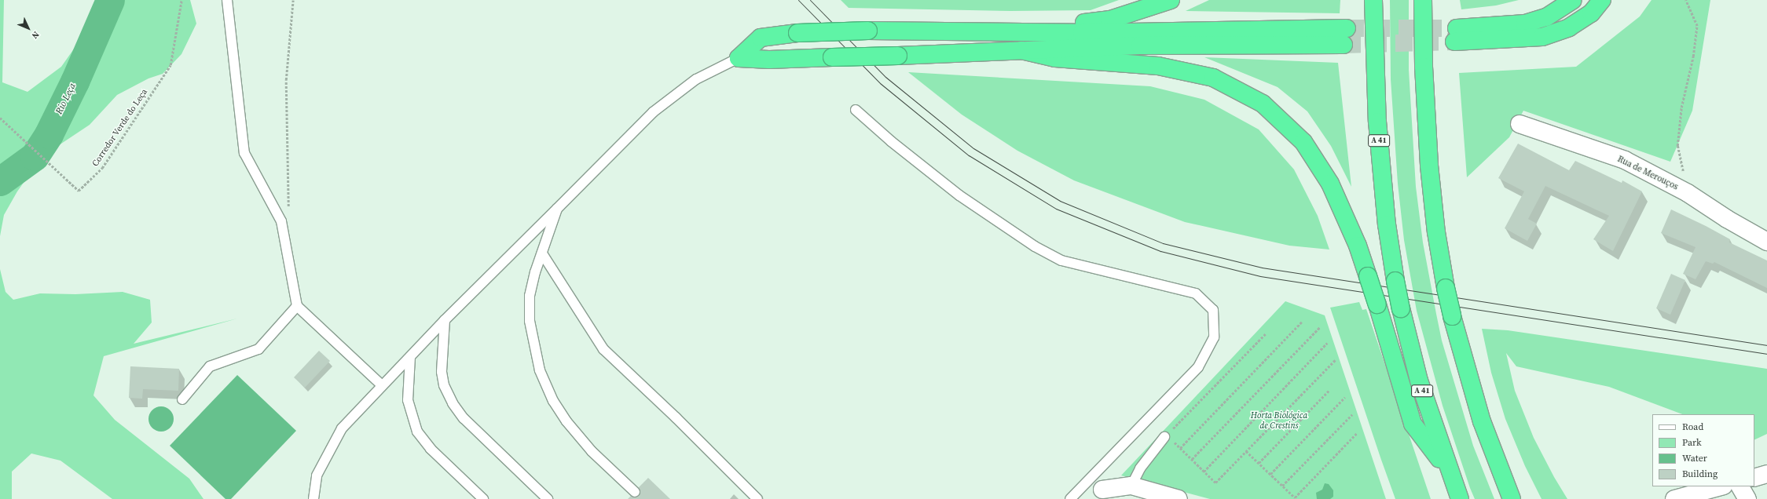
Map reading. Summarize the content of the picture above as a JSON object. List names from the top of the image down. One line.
{"streets":{"highway":["A 41"],"street":["Rua de Merouços"],"path":["Corredor Verde do Leça"]},"water":["Rio Leça"],"parks":["Horta Biológica de Crestins"],"legend":["Road","Park","Water","Building"],"north":"bottom right"}
